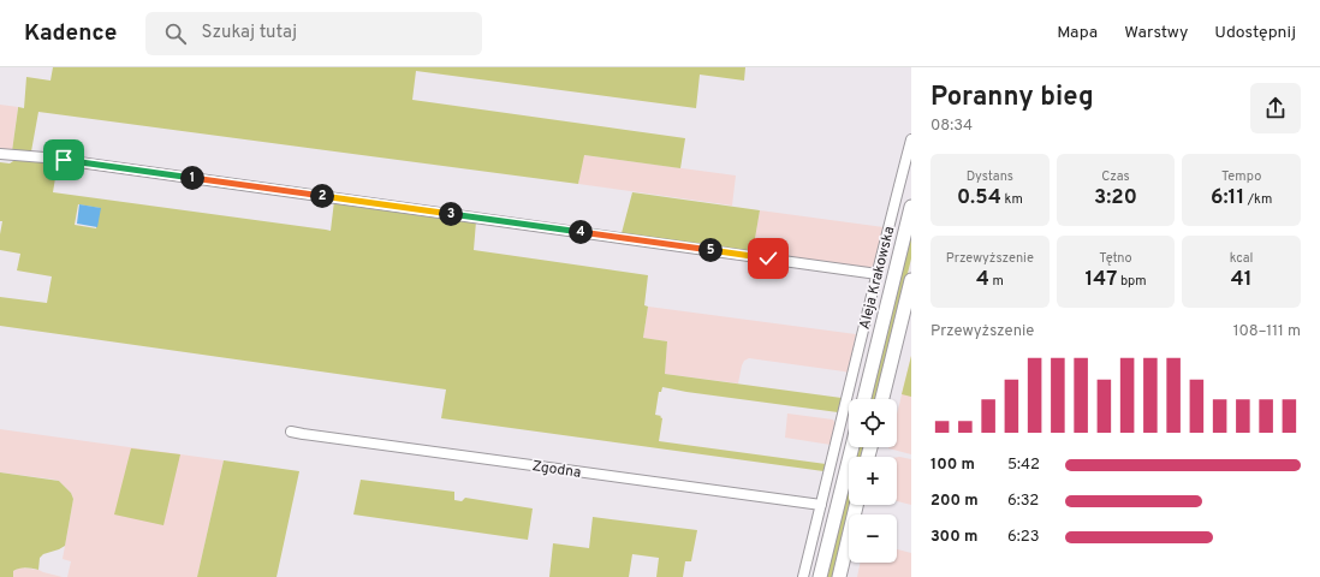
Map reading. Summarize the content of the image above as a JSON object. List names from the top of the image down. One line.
{"streets":{"main road":["Aleja Krakowska"],"street":["Zgodna"]},"crossings":[["Aleja Krakowska","Zgodna"]],"page":{"header":"Kadence","search":"Szukaj tutaj","nav":["Mapa","Warstwy","Udostępnij"],"heading":["Poranny bieg","08:34"],"stats":[["Dystans","0.54 km"],["Czas","3:20"],["Tempo","6:11 /km"],["Przewyższenie","4 m"],["Tętno","147 bpm"],["kcal","41"]],"pins":["1","2","3","4","5"],"chart":["Przewyższenie","108–111 m"],"map_buttons":["+","−"],"list":[{"name":"100 m","note":"5:42"},{"name":"200 m","note":"6:32"},{"name":"300 m","note":"6:23"}]}}
